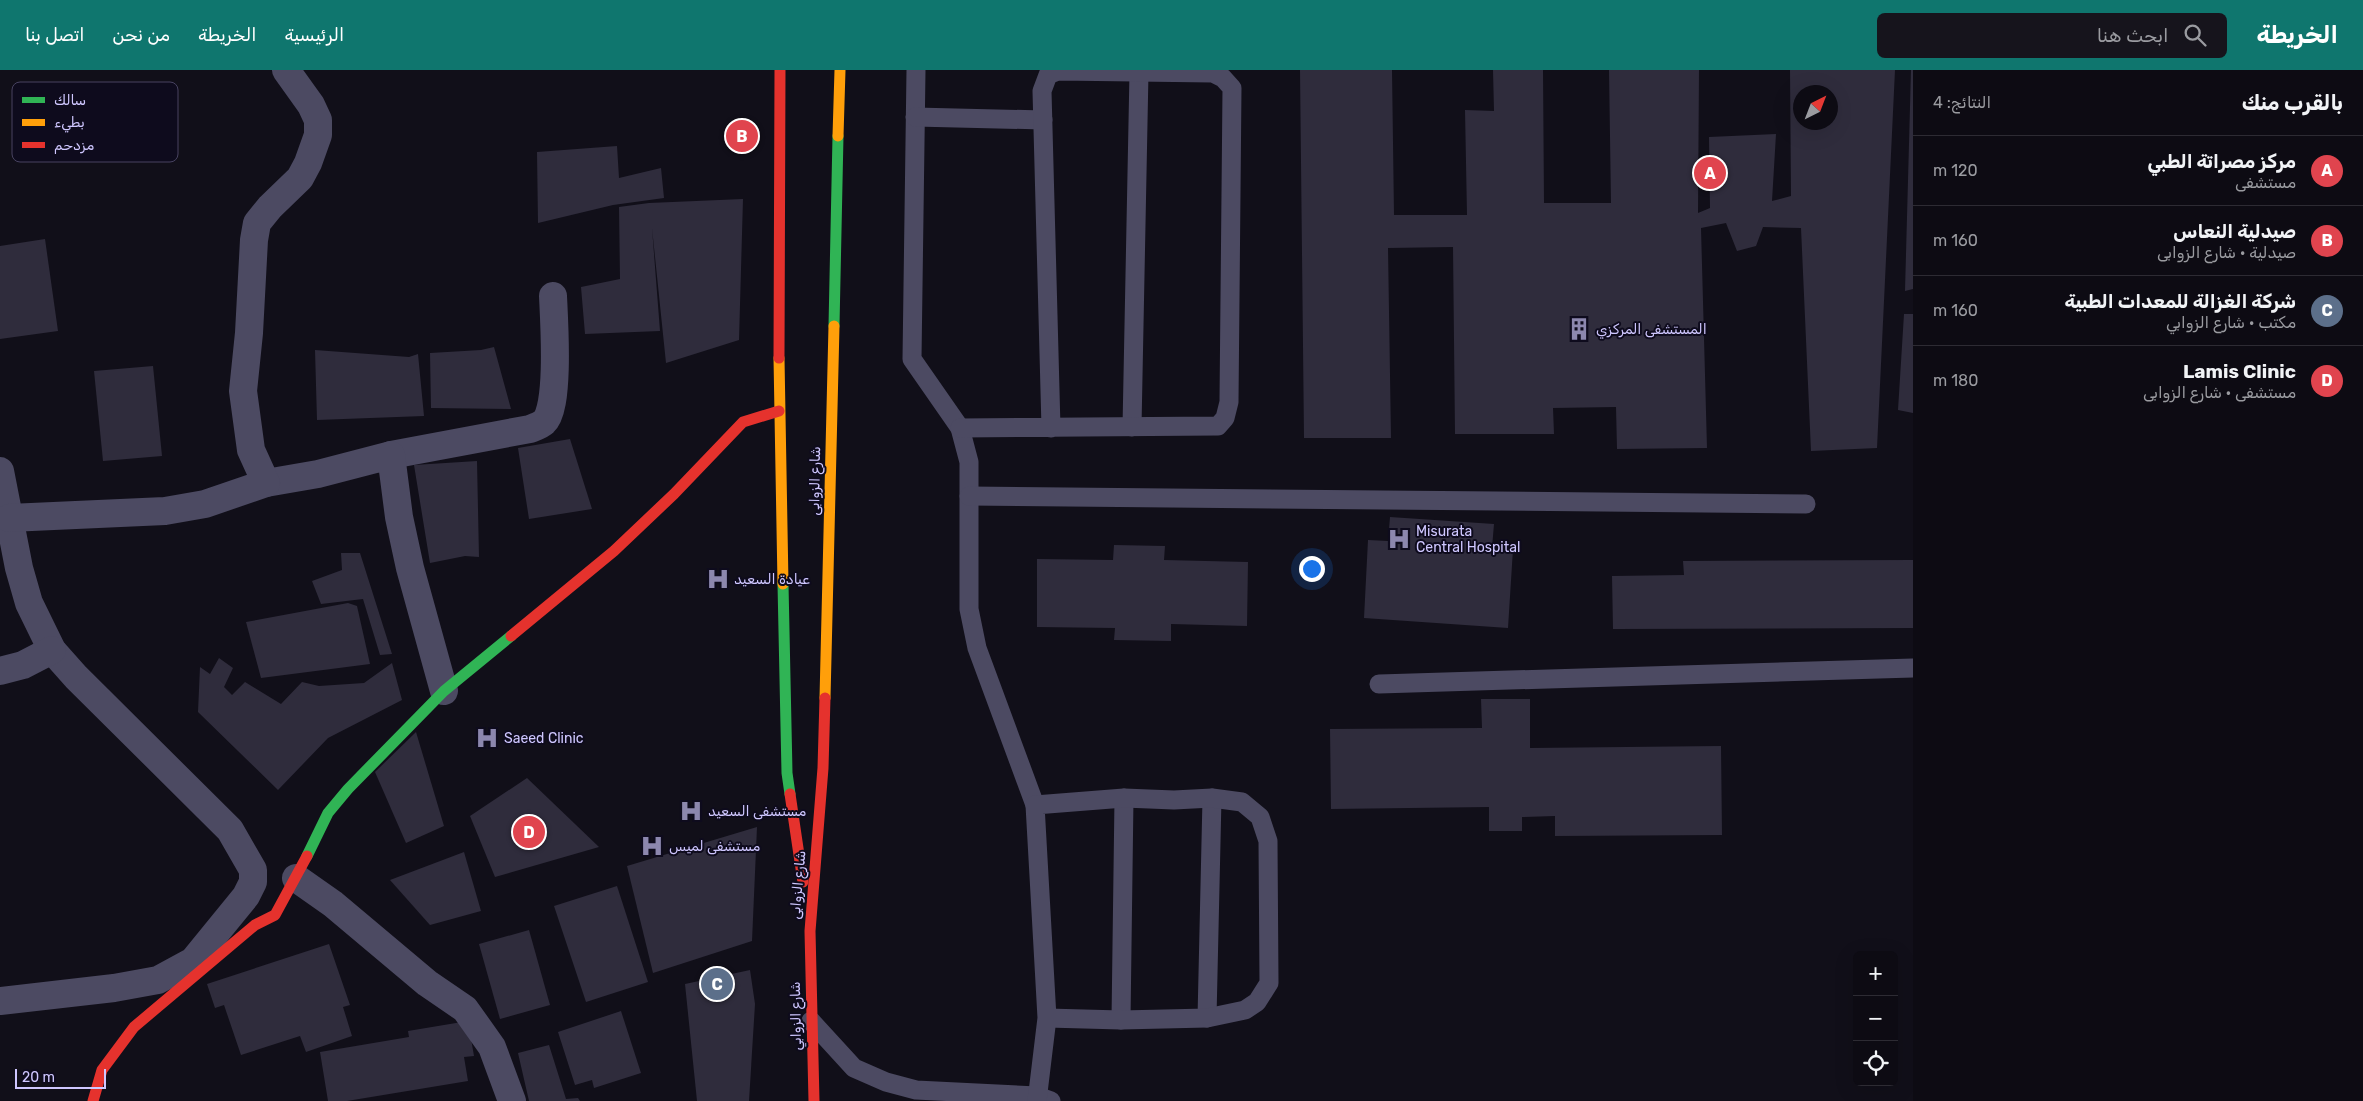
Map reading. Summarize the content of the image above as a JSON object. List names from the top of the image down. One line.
{"streets":{"street":["شارع الزوابى","شارع الزوابي"]},"crossings":[["شارع الزوابى","شارع الزوابي"]],"places":{"building":["المستشفى المركزي"],"hospital":["Misurata Central Hospital","عيادة السعيد","Saeed Clinic","مستشفى السعيد","مستشفى لميس"]},"legend":["سالك","بطيء","مزدحم"],"scale_bar":"20 m","north":"top right","page":{"header":"الخريطة","search":"ابحث هنا","nav":["الرئيسية","الخريطة","من نحن","اتصل بنا"],"heading":["بالقرب منك","النتائج: 4"],"pins":["B","A","D","C"],"list":[{"mark":"A","name":"مركز مصراتة الطبي","note":"مستشفى","value":"120 m"},{"mark":"B","name":"صيدلية النعاس","note":"صيدلية · شارع الزوابى","value":"160 m"},{"mark":"C","name":"شركة الغزالة للمعدات الطبية","note":"مكتب · شارع الزوابي","value":"160 m"},{"mark":"D","name":"Lamis Clinic","note":"مستشفى · شارع الزوابى","value":"180 m"}],"map_buttons":["+","−"],"scale":"20 m"}}
